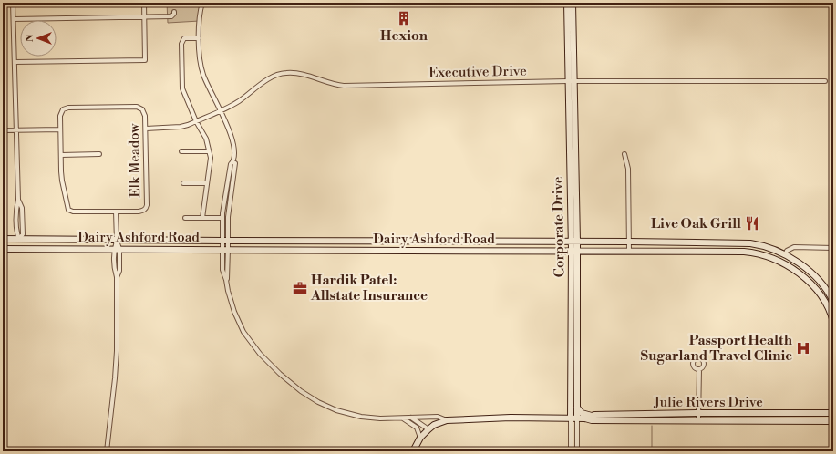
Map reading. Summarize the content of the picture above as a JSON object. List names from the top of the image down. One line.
{"streets":{"main road":["Corporate Drive","Dairy Ashford Road","Julie Rivers Drive"],"street":["Executive Drive","Elk Meadow"]},"crossings":[["Executive Drive","Elk Meadow"],["Executive Drive","Corporate Drive"],["Corporate Drive","Dairy Ashford Road"],["Corporate Drive","Julie Rivers Drive"],["Dairy Ashford Road","Julie Rivers Drive"]],"places":{"building":["Hexion"],"restaurant":["Live Oak Grill"],"office":["Hardik Patel: Allstate Insurance"],"hospital":["Passport Health Sugarland Travel Clinic"]},"north":"left"}
